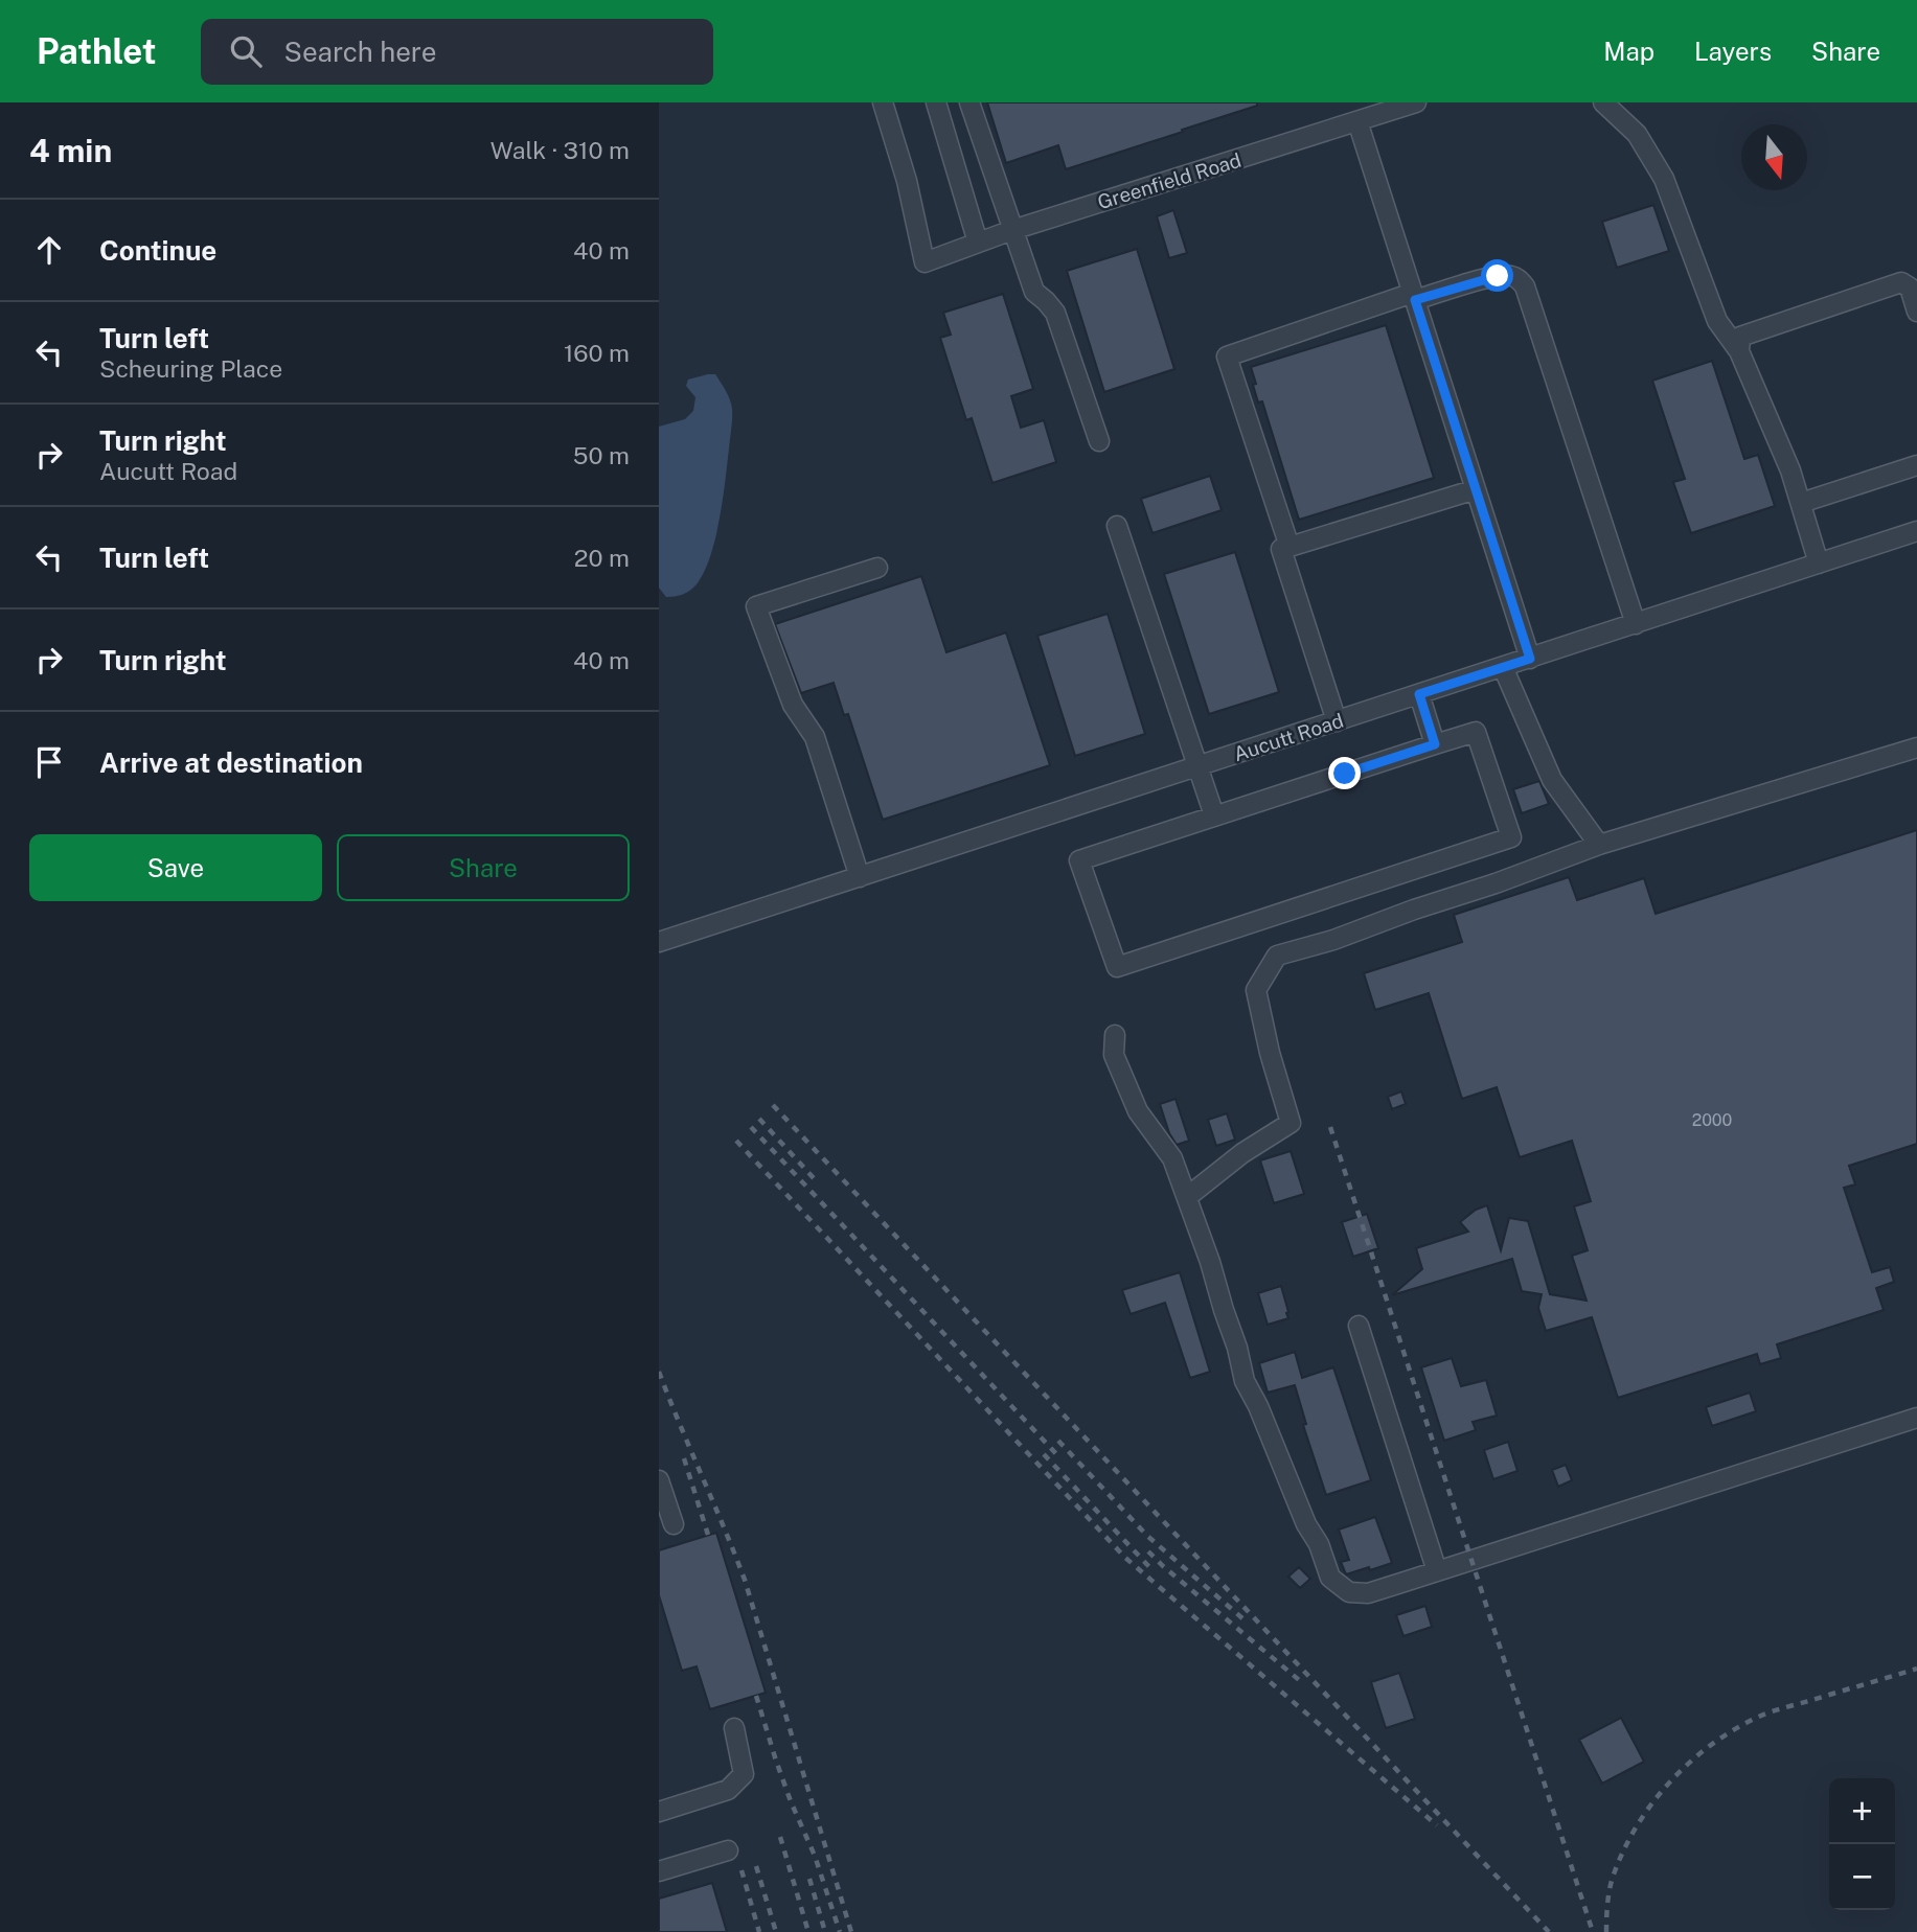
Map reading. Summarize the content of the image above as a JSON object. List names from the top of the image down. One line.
{"streets":{"street":["Greenfield Road","Aucutt Road"]},"house_numbers":["2000"],"north":"bottom","page":{"header":"Pathlet","search":"Search here","nav":["Map","Layers","Share"],"heading":["4 min","Walk · 310 m"],"list":[["Continue","40 m"],["Turn left","Scheuring Place","160 m"],["Turn right","Aucutt Road","50 m"],["Turn left","20 m"],["Turn right","40 m"],"Arrive at destination"],"buttons":["Save","Share"],"map_buttons":["+","−"]}}
